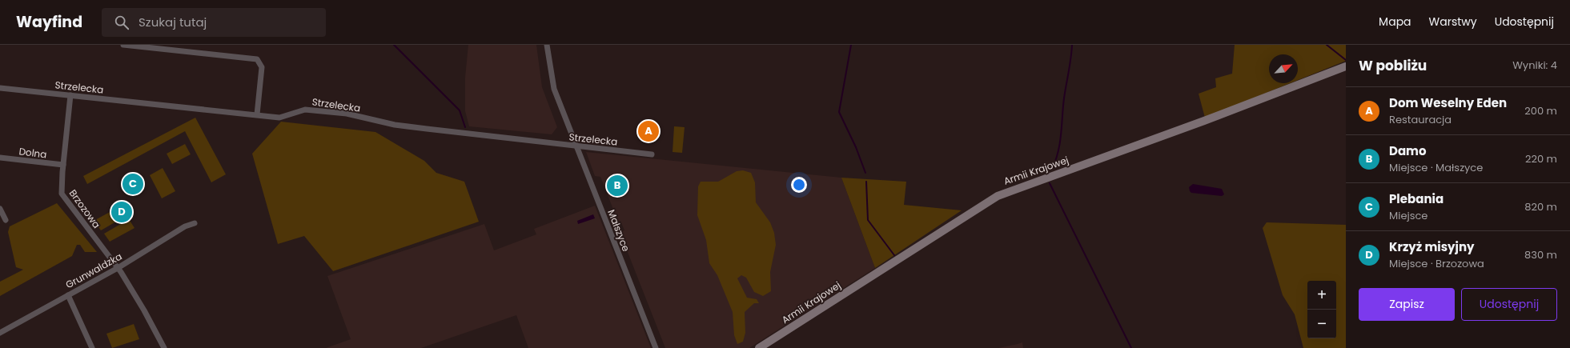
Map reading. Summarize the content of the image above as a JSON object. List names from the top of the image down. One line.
{"streets":{"street":["Strzelecka","Dolna","Armii Krajowej","Brzozowa","Małszyce","Grunwaldzka"]},"crossings":[["Strzelecka","Brzozowa"],["Strzelecka","Małszyce"],["Dolna","Brzozowa"],["Brzozowa","Grunwaldzka"]],"north":"top right","page":{"header":"Wayfind","search":"Szukaj tutaj","nav":["Mapa","Warstwy","Udostępnij"],"heading":["W pobliżu","Wyniki: 4"],"list":[{"mark":"A","name":"Dom Weselny Eden","note":"Restauracja","value":"200 m"},{"mark":"B","name":"Damo","note":"Miejsce · Małszyce","value":"220 m"},{"mark":"C","name":"Plebania","note":"Miejsce","value":"820 m"},{"mark":"D","name":"Krzyż misyjny","note":"Miejsce · Brzozowa","value":"830 m"}],"pins":["A","C","B","D"],"buttons":["Zapisz","Udostępnij"],"map_buttons":["+","−"]}}
